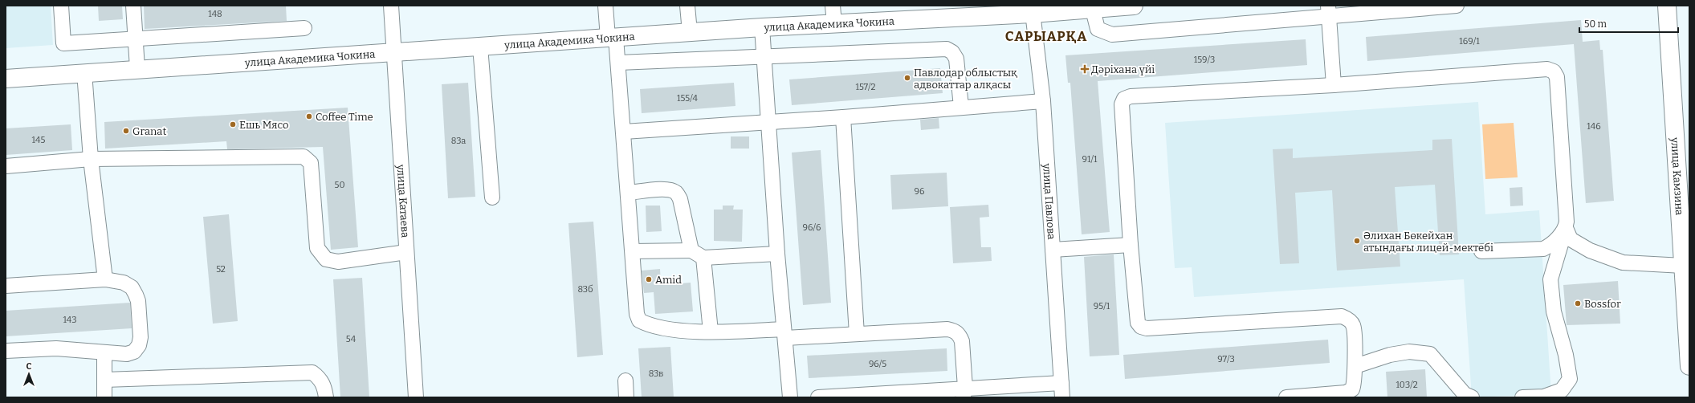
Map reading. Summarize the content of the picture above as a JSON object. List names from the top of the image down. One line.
{"streets":{"main road":["улица Академика Чокина","улица Камзина"],"street":["улица Катаева","улица Павлова"]},"crossings":[["улица Академика Чокина","улица Катаева"],["улица Академика Чокина","улица Павлова"]],"districts":["САРЫАРҚА"],"places":{"health":["Дәріхана үйі"],"other":["Павлодар облыстық адвокаттар алқасы","Coffee Time","Ешь Мясо","Granat","Әлихан Бөкейхан атындағы лицей-мектебі","Amid","Bossfor"]},"house_numbers":["148","169/1","159/3","157/2","155/4","146","145","83а","91/1","50","96","96/6","52","83б","95/1","143","54","97/3","96/5","83в","103/2"],"scale_bar":"50 m","north":"top"}
